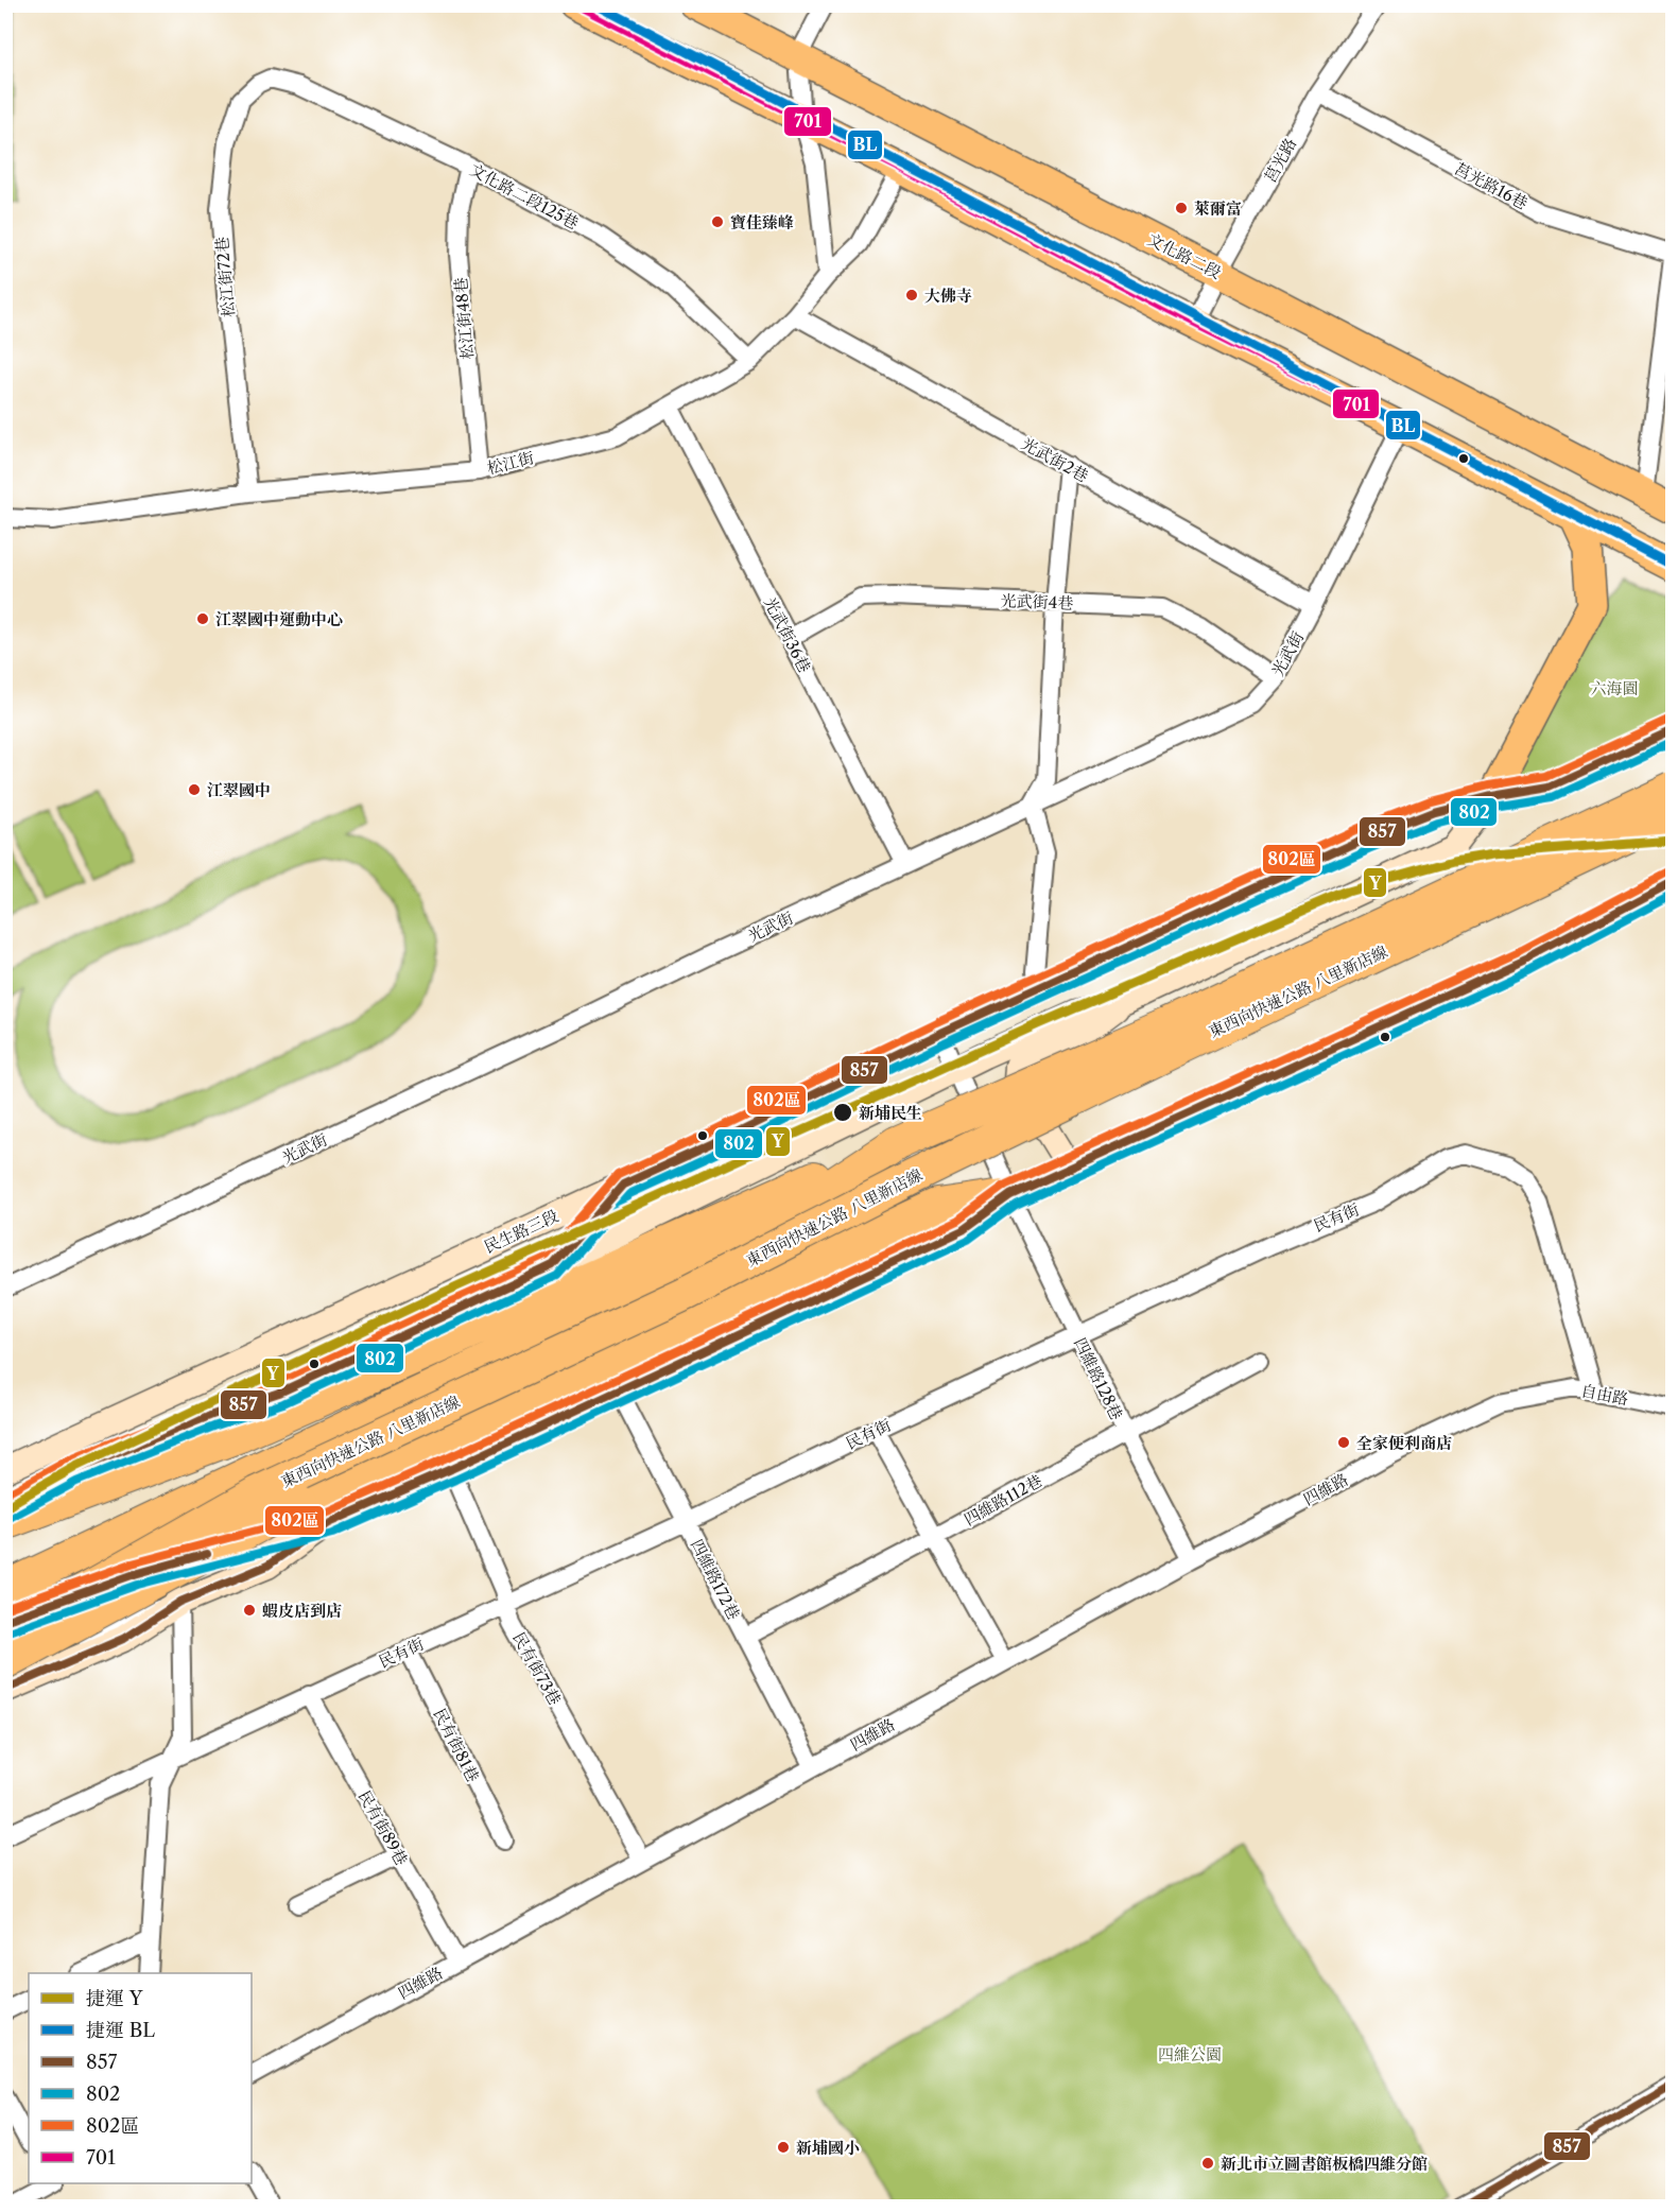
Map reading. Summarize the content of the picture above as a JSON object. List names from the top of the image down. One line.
{"streets":{"highway":["東西向快速公路 八里新店線"],"main road":["文化路二段","民生路三段"],"street":["莒光路","莒光路16巷","文化路二段125巷","松江街72巷","松江街48巷","光武街2巷","松江街","光武街4巷","光武街36巷","光武街","民有街","四維路128巷","自由路","四維路","四維路112巷","四維路172巷","民有街73巷","民有街81巷","民有街89巷"]},"crossings":[["莒光路","莒光路16巷"],["莒光路","文化路二段"],["文化路二段125巷","松江街72巷"],["文化路二段125巷","松江街48巷"],["文化路二段125巷","松江街"],["松江街72巷","松江街"],["松江街48巷","松江街"],["光武街2巷","松江街"],["光武街2巷","光武街"],["松江街","光武街36巷"],["光武街4巷","光武街36巷"],["光武街4巷","光武街"],["光武街36巷","光武街"],["民有街","四維路128巷"],["民有街","自由路"],["民有街","四維路172巷"],["民有街","民有街73巷"],["民有街","民有街81巷"],["民有街","民有街89巷"],["民生路三段","四維路128巷"],["四維路128巷","四維路"],["四維路128巷","四維路112巷"],["自由路","四維路"],["四維路","四維路172巷"],["四維路","民有街73巷"],["四維路","民有街89巷"],["四維路112巷","四維路172巷"]],"parks":["六海園","四維公園"],"places":["萊爾富","寶佳臻峰","大佛寺","江翠國中運動中心","江翠國中","新埔民生","全家便利商店","蝦皮店到店","新埔國小","新北市立圖書館板橋四維分館"],"lines":["metro line BL","transit line 701","transit line 802區","transit line 857","transit line 802","metro line Y"],"legend":["捷運 Y","捷運 BL","857","802","802區","701"]}
